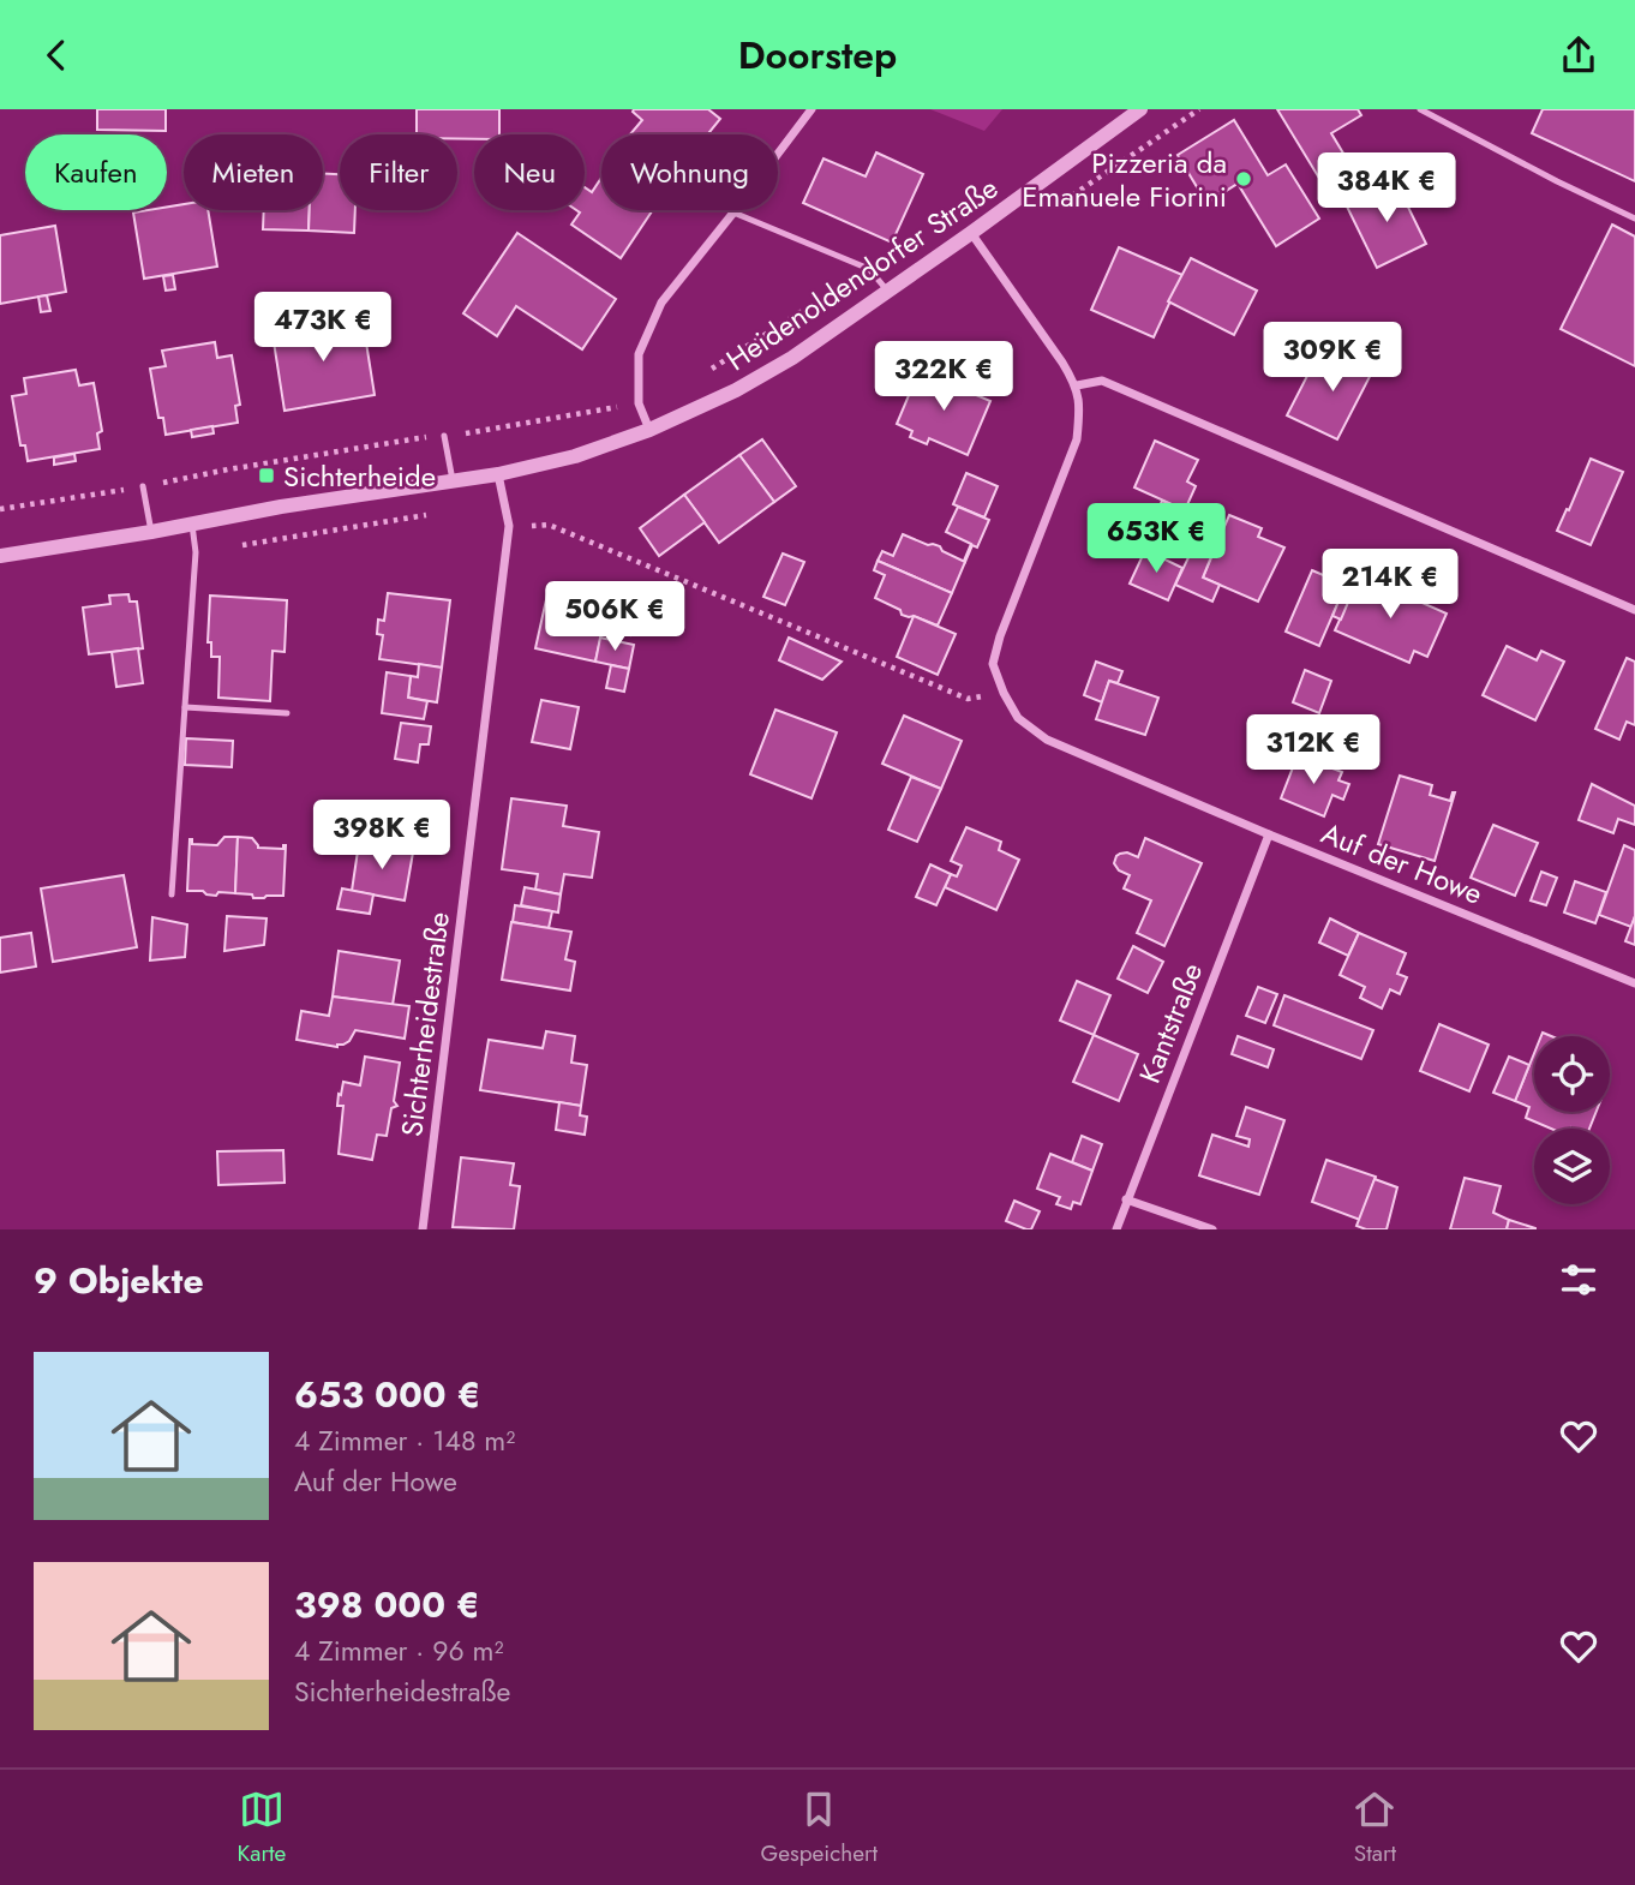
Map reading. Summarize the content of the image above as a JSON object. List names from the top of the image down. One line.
{"streets":{"street":["Heidenoldendorfer Straße","Auf der Howe","Kantstraße","Sichterheidestraße"]},"crossings":[["Heidenoldendorfer Straße","Sichterheidestraße"],["Auf der Howe","Kantstraße"]],"places":{"other":["Pizzeria da Emanuele Fiorini"],"transit":["Sichterheide"]},"page":{"header":"Doorstep","chip":["Kaufen","Mieten","Filter","Neu","Wohnung"],"price":["384K €","473K €","309K €","322K €","653K €","214K €","506K €","312K €","398K €"],"heading":"9 Objekte","list":[{"name":"653 000 €","note":"4 Zimmer · 148 m² · Auf der Howe"},{"name":"398 000 €","note":"4 Zimmer · 96 m² · Sichterheidestraße"}],"tabs":["Karte","Gespeichert","Start"]}}
